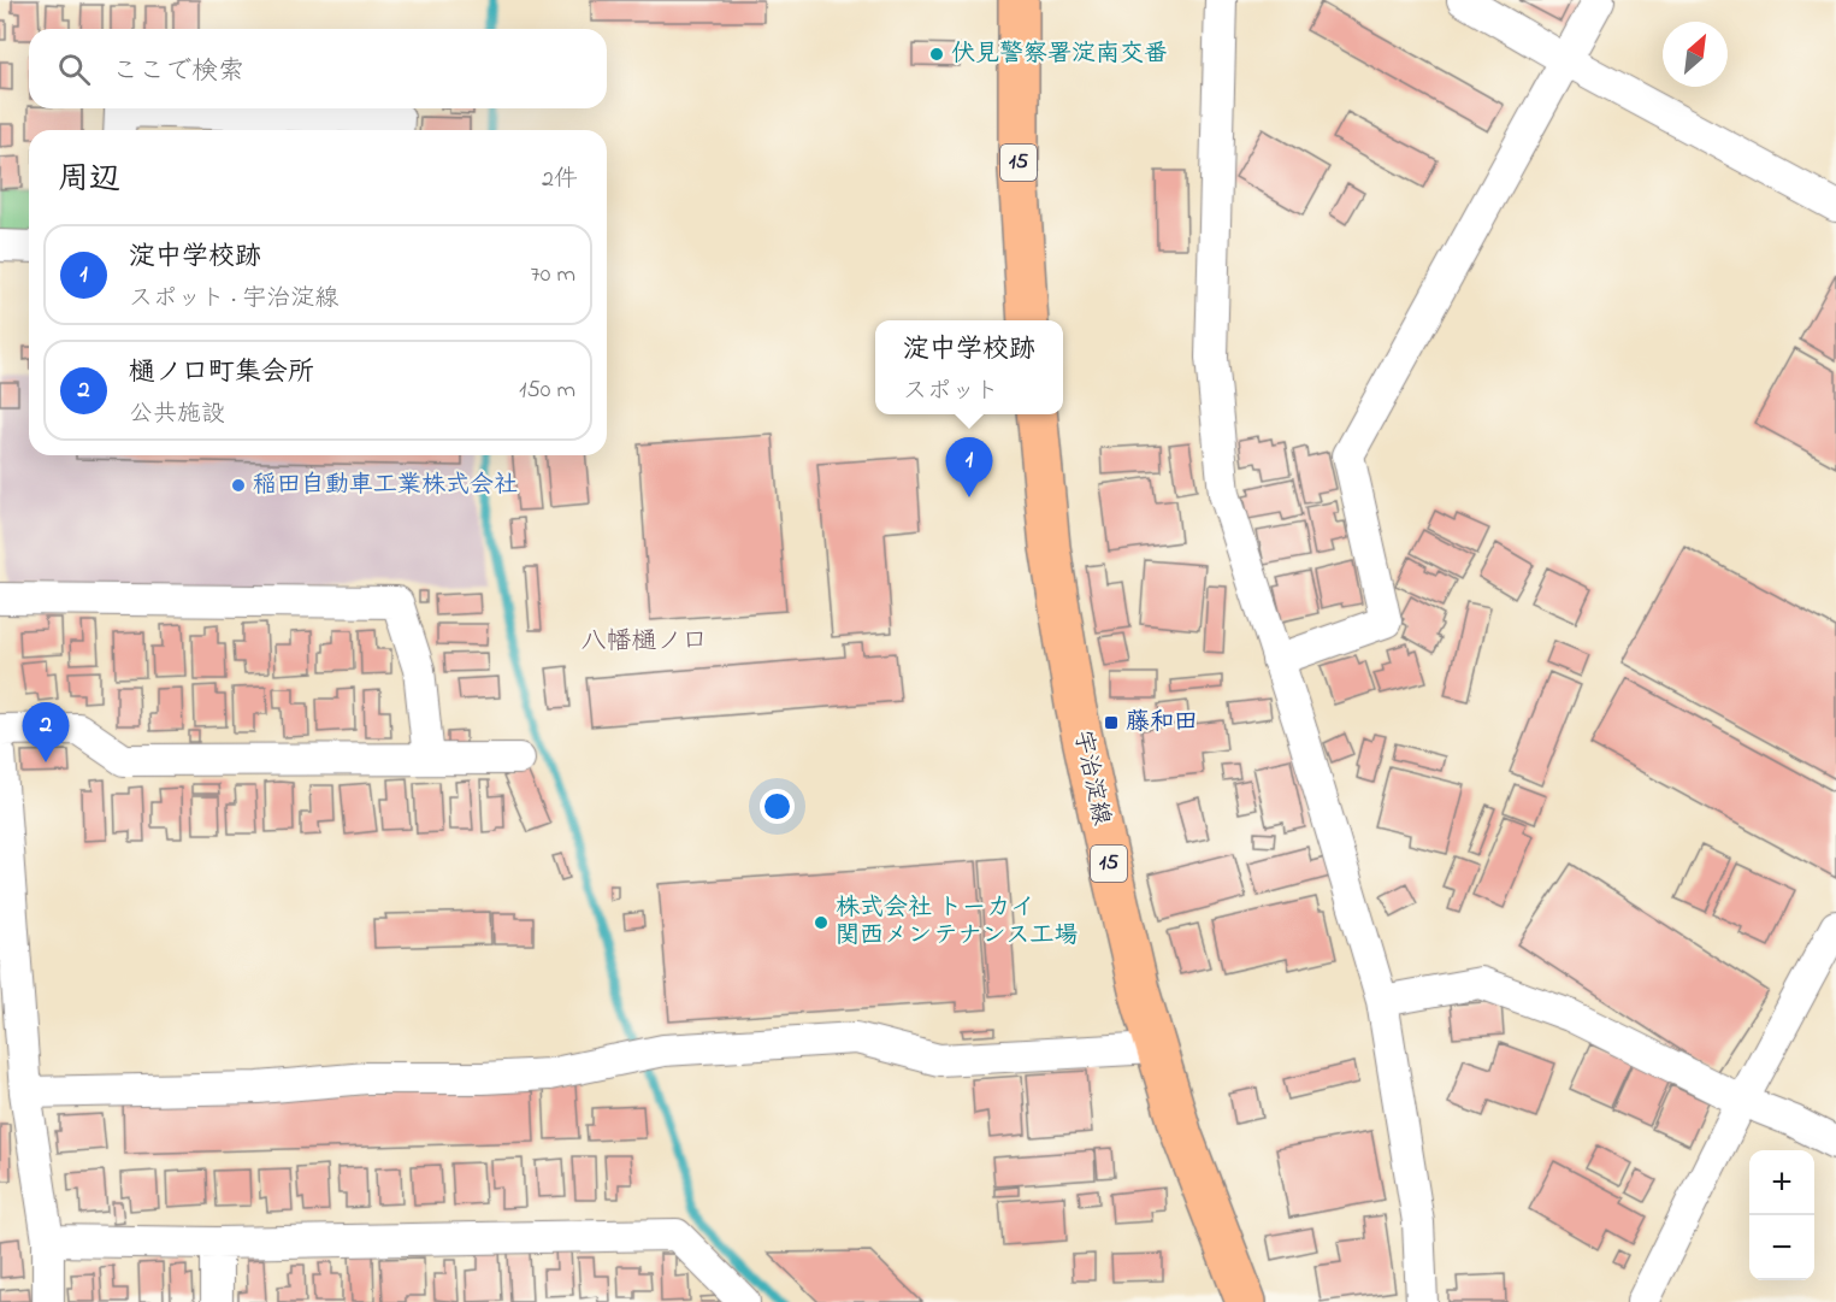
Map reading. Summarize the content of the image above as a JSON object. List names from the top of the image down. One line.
{"streets":{"main road":["15","宇治淀線"]},"districts":["八幡樋ノ口"],"places":{"other":["伏見警察署淀南交番","稲田自動車工業株式会社","株式会社 トーカイ 関西メンテナンス工場"],"transit":["藤和田"]},"north":"top right","page":{"search":"ここで検索","heading":["周辺","2件"],"list":[{"mark":"1","name":"淀中学校跡","note":"スポット · 宇治淀線","value":"70 m"},{"mark":"2","name":"樋ノ口町集会所","note":"公共施設","value":"150 m"}],"popup":["淀中学校跡","スポット"],"pins":["1","2"],"map_buttons":["+","−"]}}
